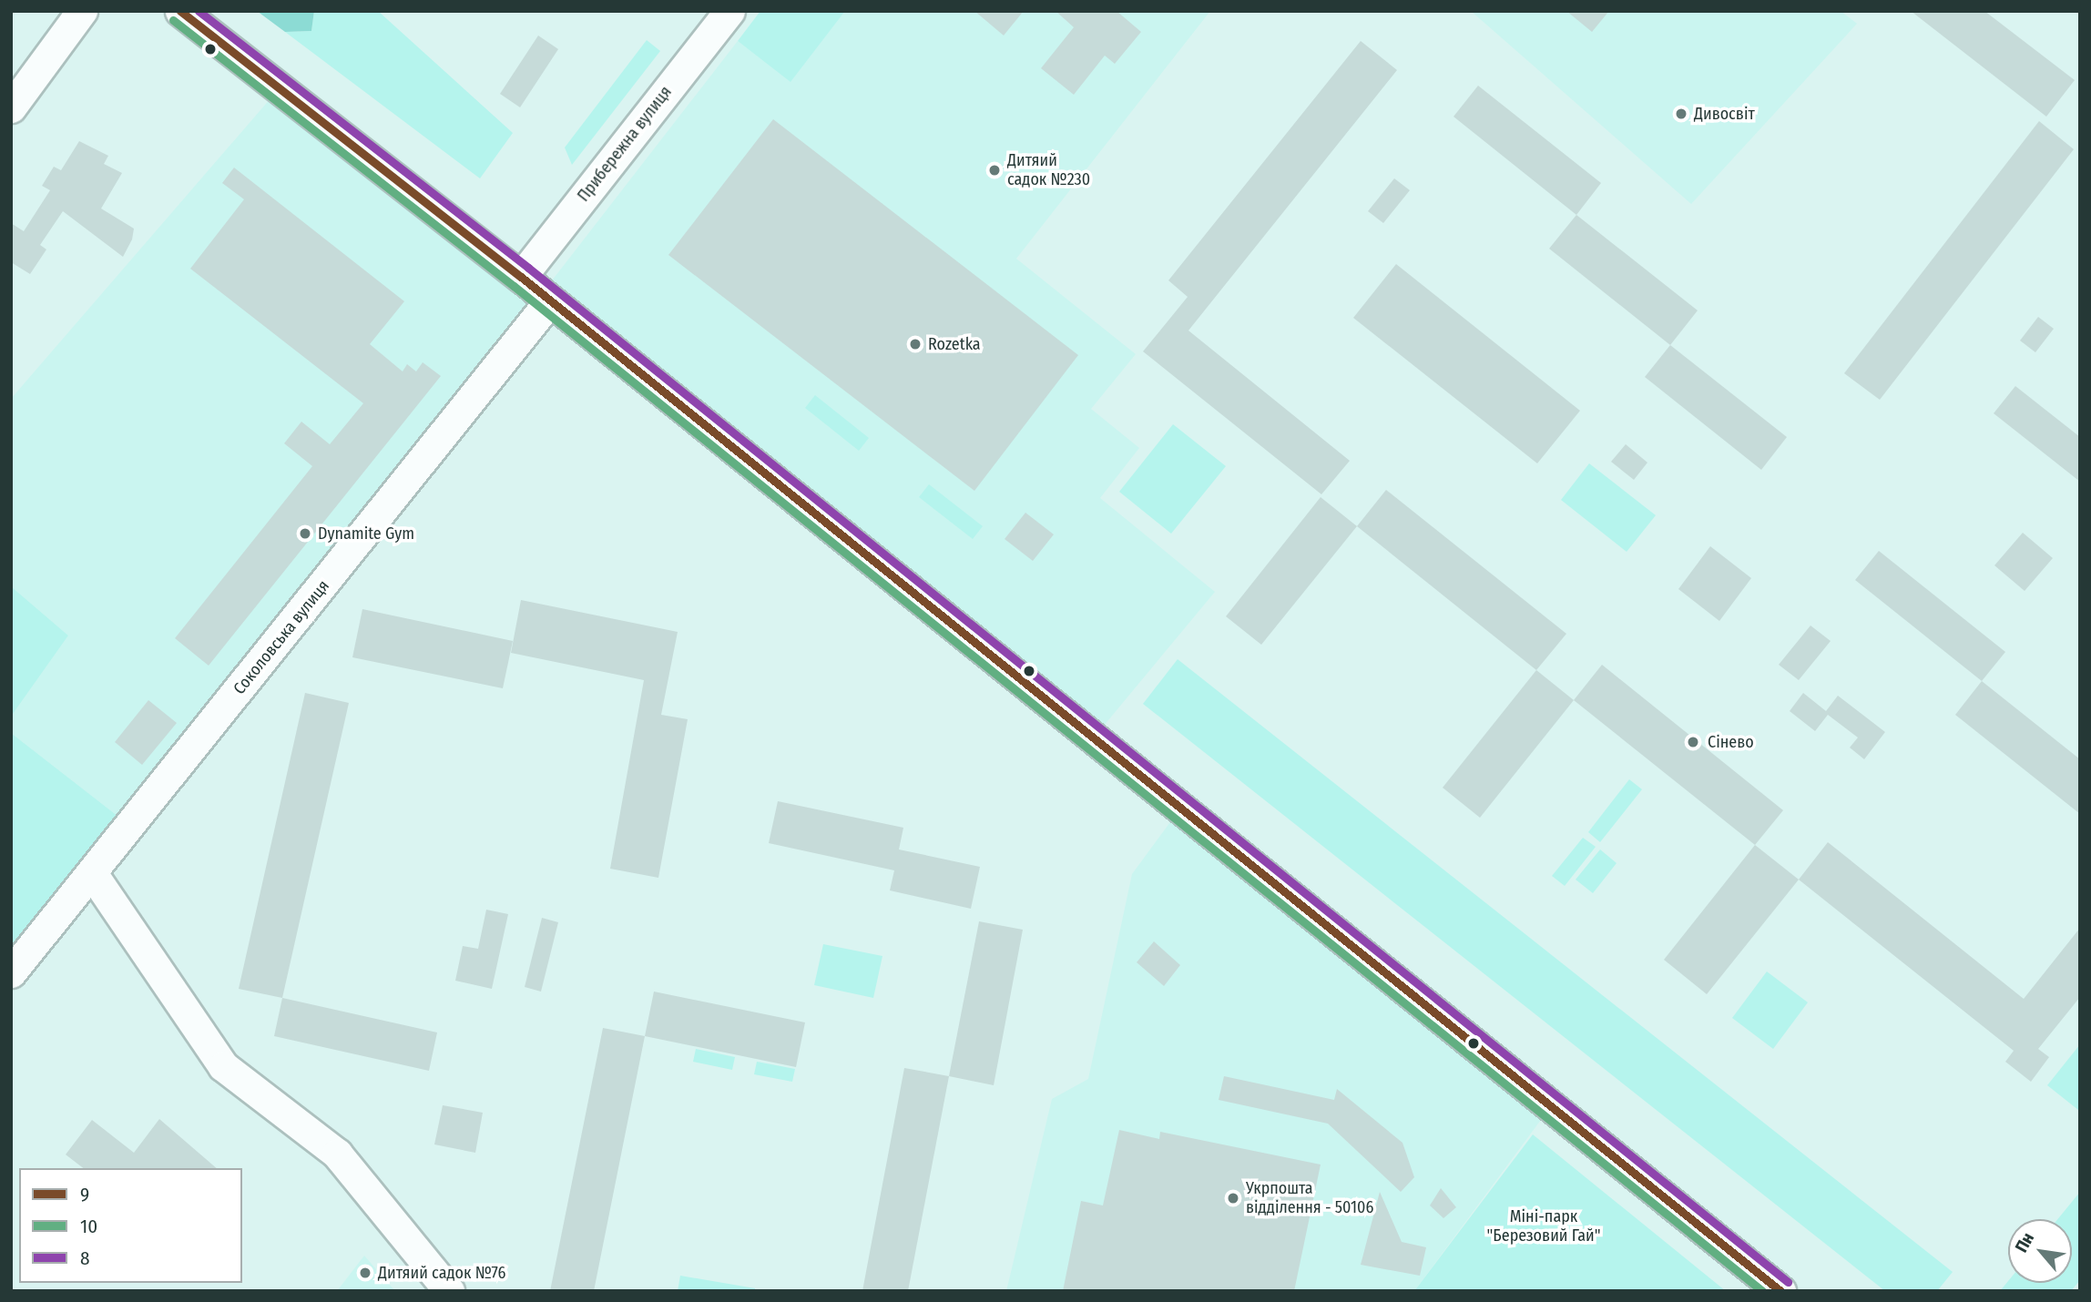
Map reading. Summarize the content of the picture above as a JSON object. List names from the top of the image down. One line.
{"streets":{"street":["Прибережна вулиця","Соколовська вулиця"]},"parks":["Міні-парк \"Березовий Гай\""],"places":["Дивосвіт","Дитяий садок №230","Rozetka","Dynamite Gym","Сінево","Укрпошта відділення - 50106","Дитяий садок №76"],"lines":["transit line 9","transit line 8","transit line 10"],"legend":["9","10","8"],"north":"top left"}
